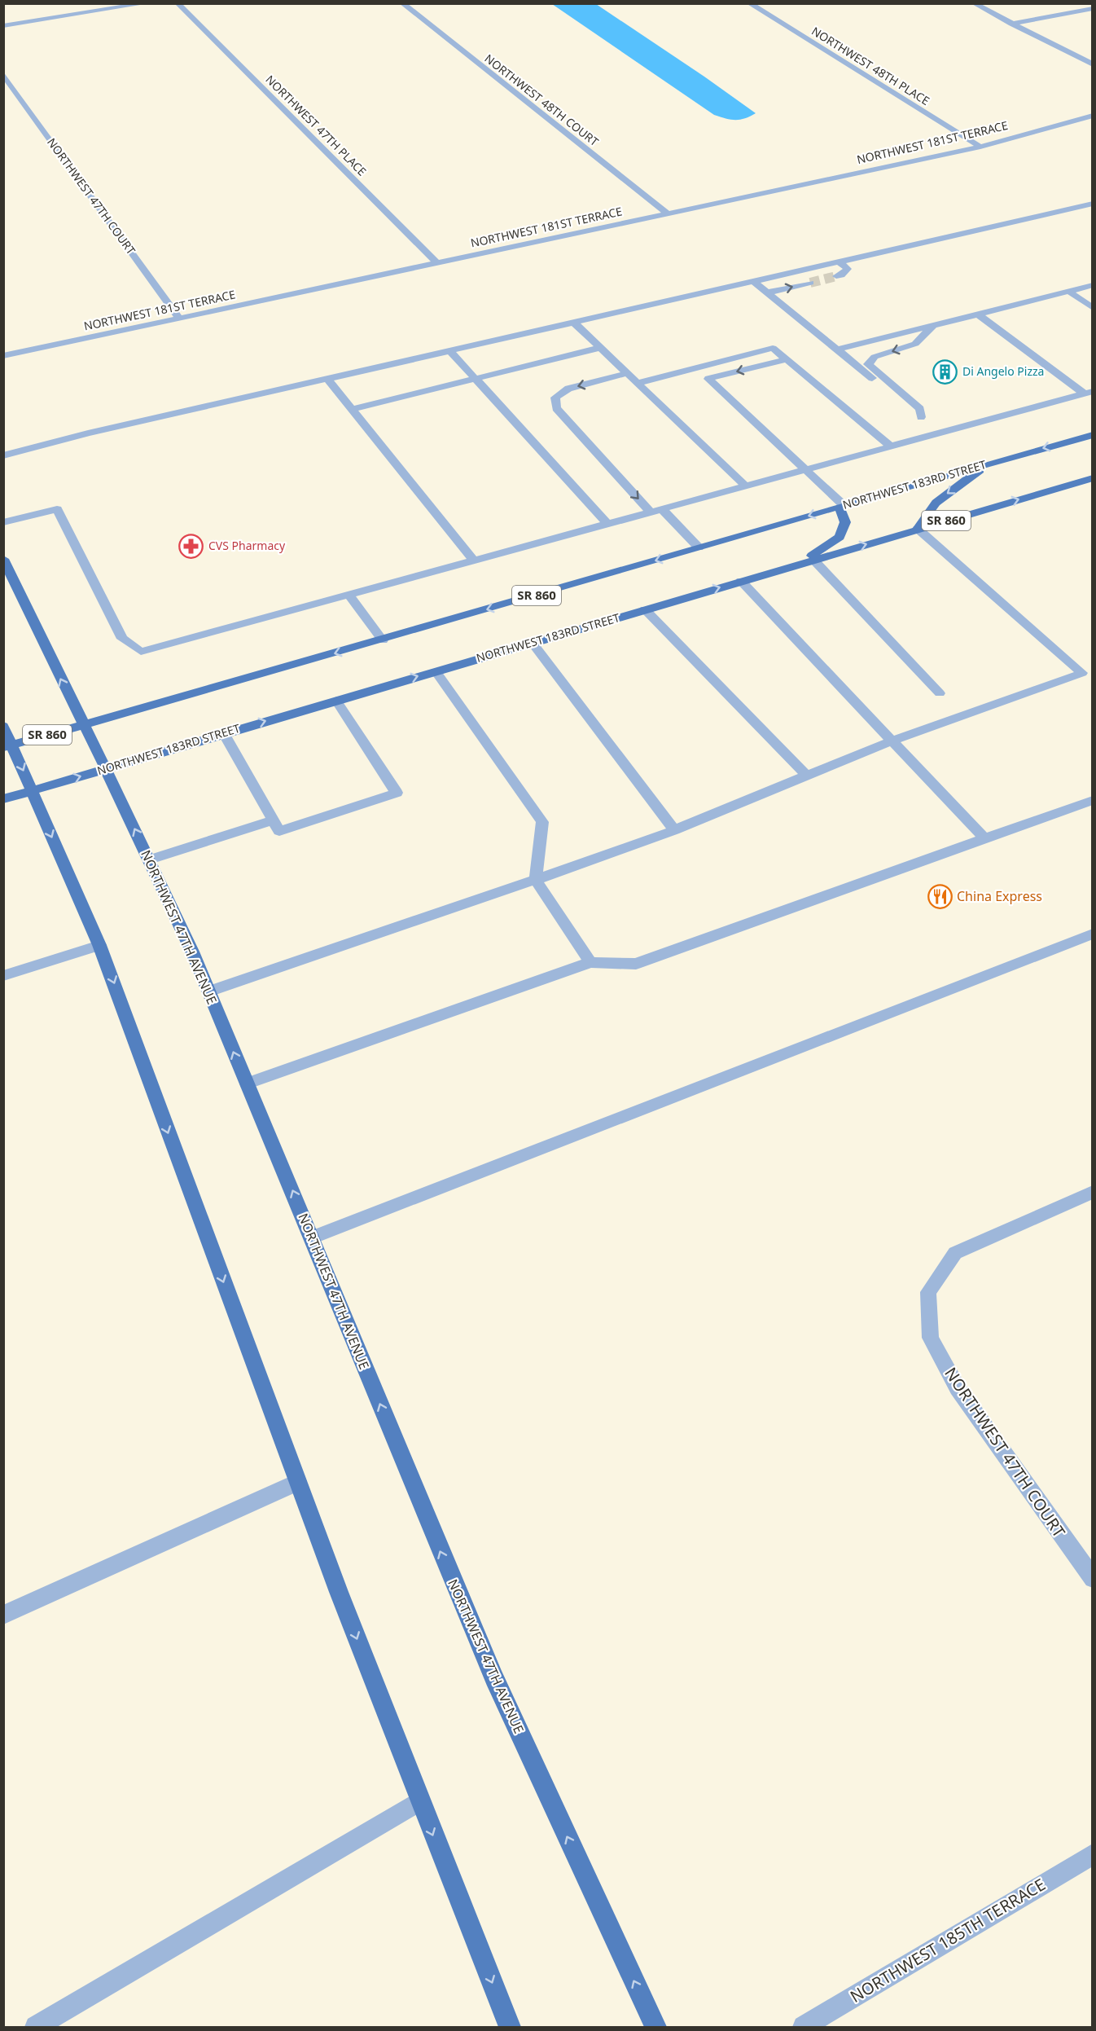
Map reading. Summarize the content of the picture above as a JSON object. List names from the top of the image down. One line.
{"streets":{"main road":["NORTHWEST 183RD STREET","SR 860","NORTHWEST 47TH AVENUE"],"street":["NORTHWEST 48TH PLACE","NORTHWEST 48TH COURT","NORTHWEST 47TH PLACE","NORTHWEST 181ST TERRACE","NORTHWEST 47TH COURT","NORTHWEST 185TH TERRACE"]},"crossings":[["NORTHWEST 48TH PLACE","NORTHWEST 181ST TERRACE"],["NORTHWEST 48TH COURT","NORTHWEST 181ST TERRACE"],["NORTHWEST 47TH PLACE","NORTHWEST 181ST TERRACE"],["NORTHWEST 181ST TERRACE","NORTHWEST 47TH COURT"],["NORTHWEST 183RD STREET","NORTHWEST 47TH AVENUE"]],"places":{"building":["Di Angelo Pizza"],"pharmacy":["CVS Pharmacy"],"restaurant":["China Express"]}}
